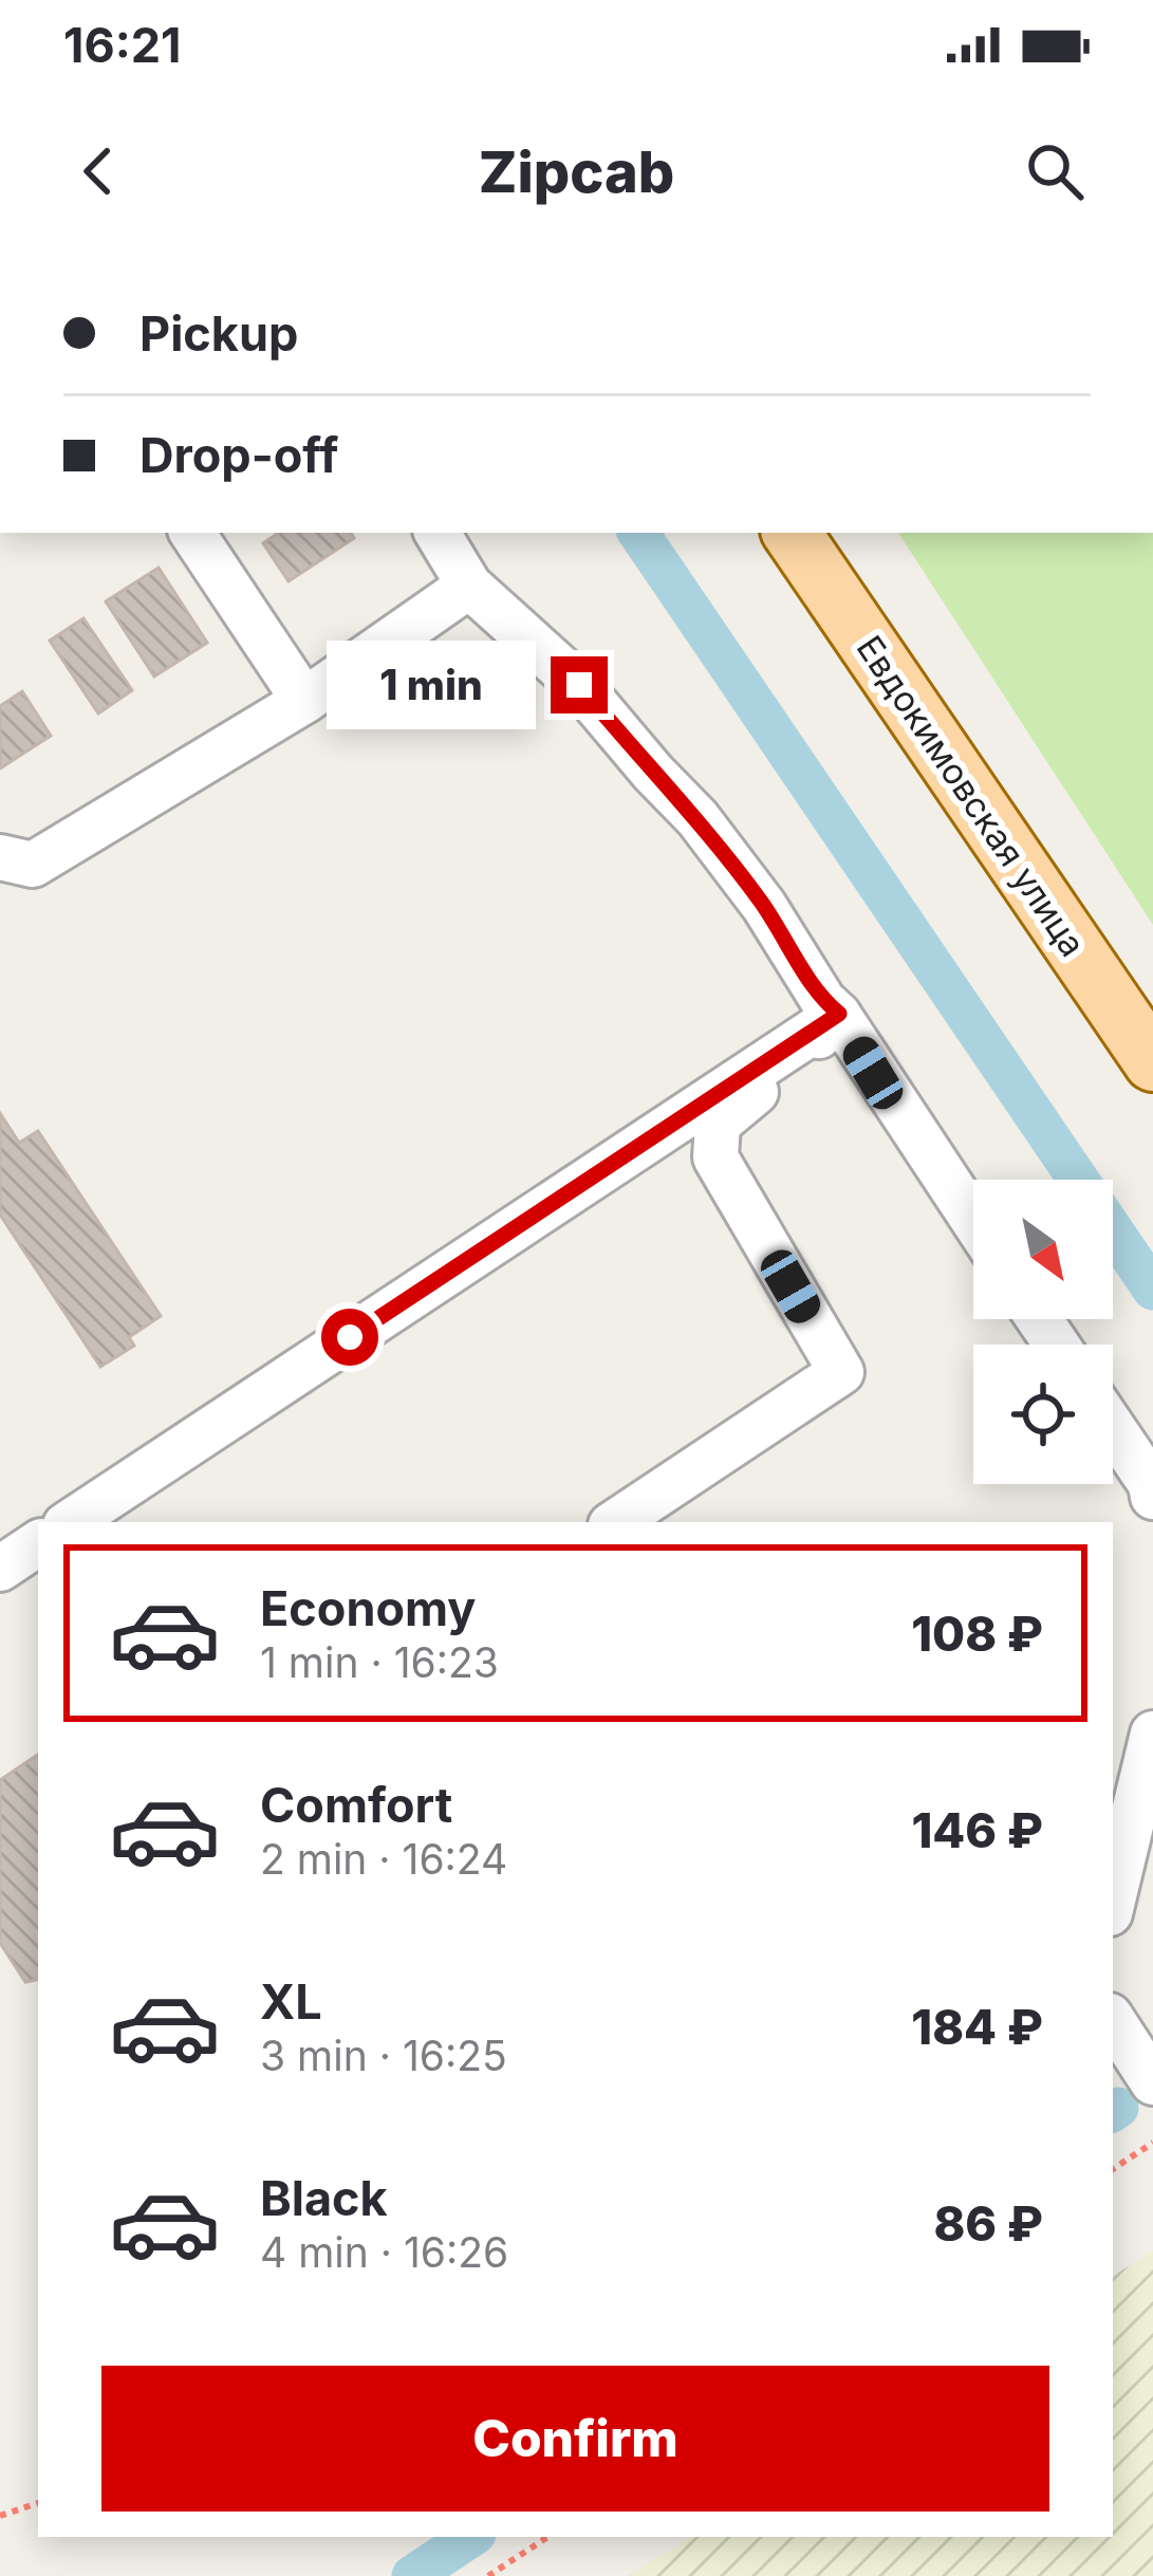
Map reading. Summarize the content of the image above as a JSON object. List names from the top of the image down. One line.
{"streets":{"main road":["Евдокимовская улица"]},"north":"bottom right","page":{"status":"16:21","header":"Zipcab","banner":["Pickup","Drop-off"],"bubble":"1 min","list":[{"name":"Economy","note":"1 min · 16:23","value":"108 ₽"},{"name":"Comfort","note":"2 min · 16:24","value":"146 ₽"},{"name":"XL","note":"3 min · 16:25","value":"184 ₽"},{"name":"Black","note":"4 min · 16:26","value":"86 ₽"}],"buttons":"Confirm"}}
